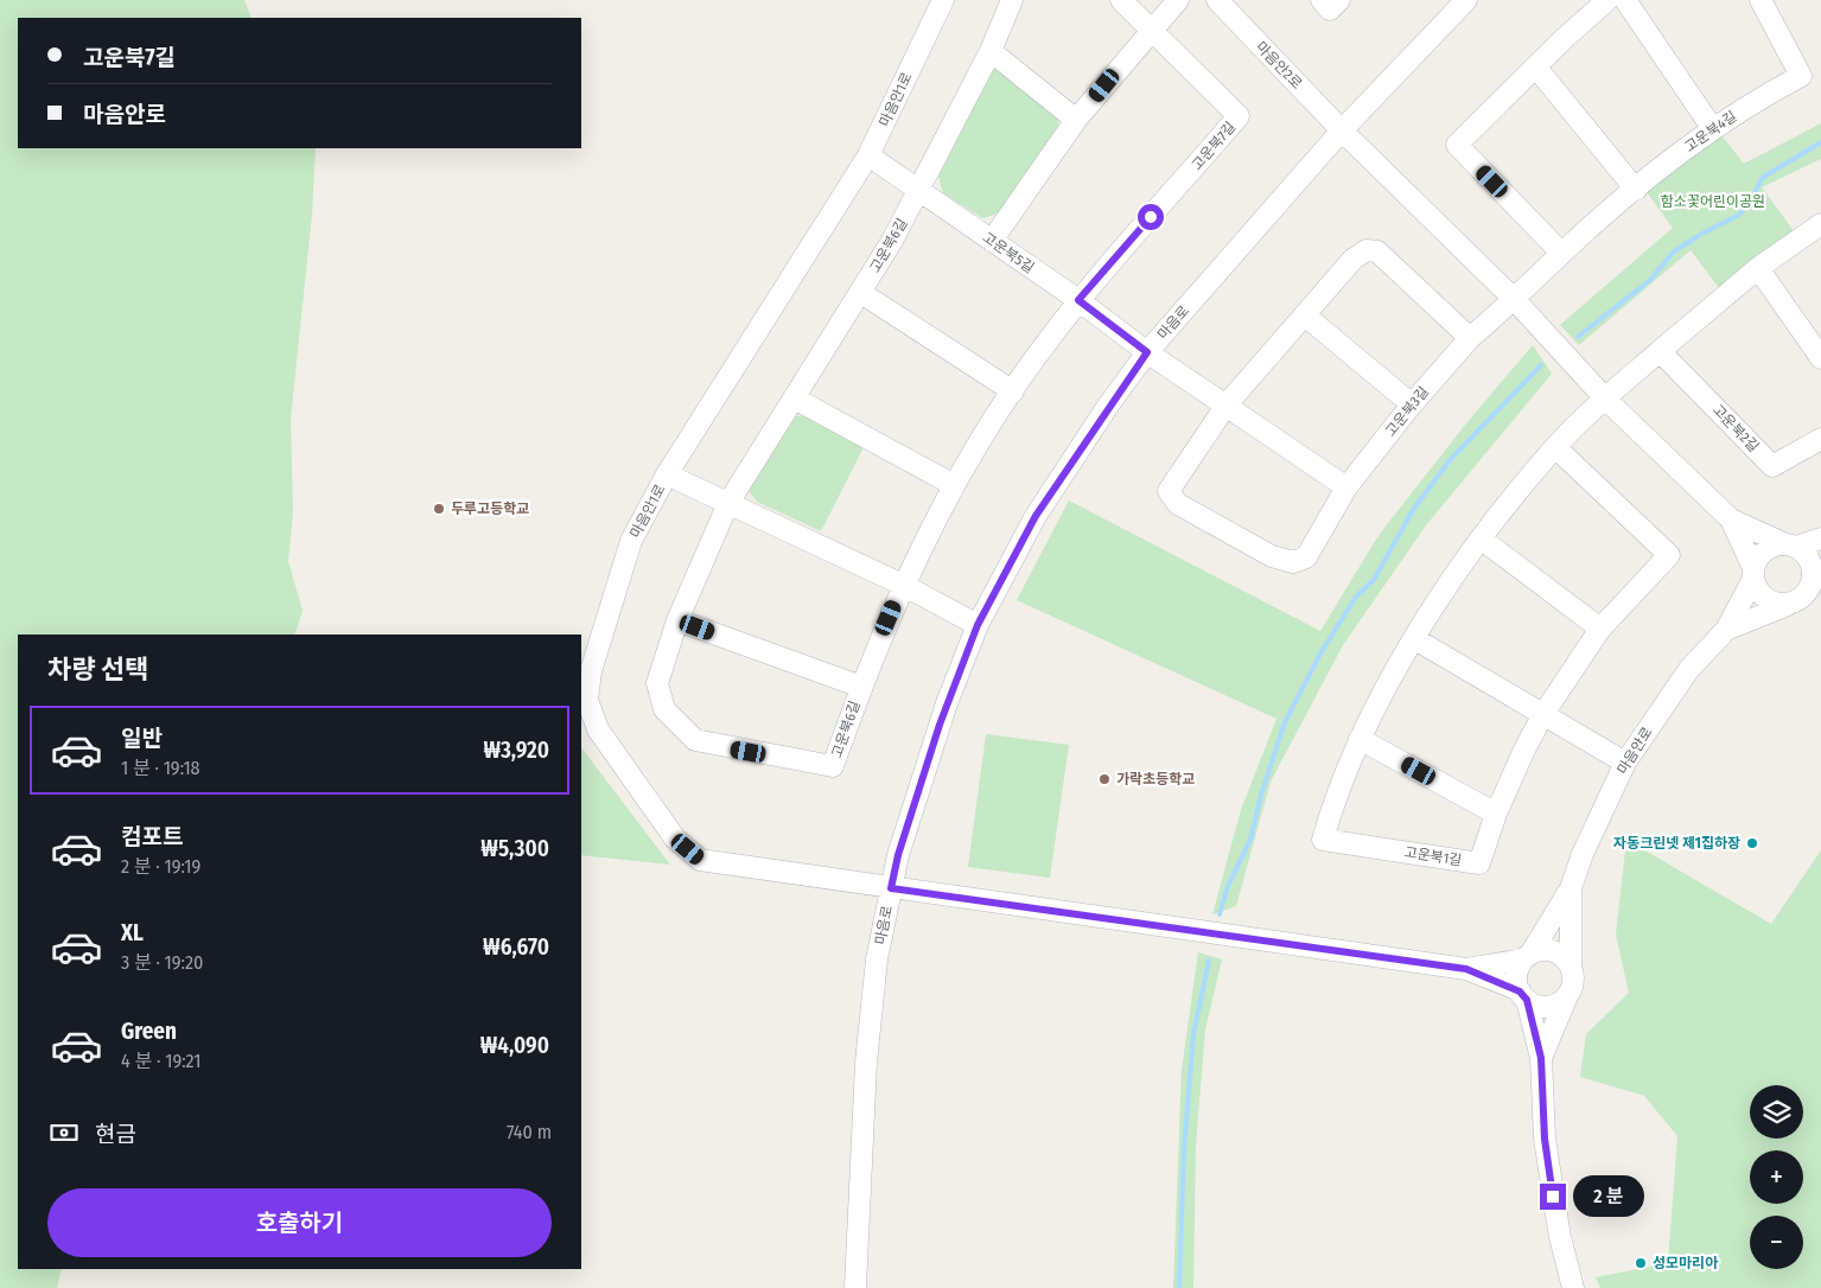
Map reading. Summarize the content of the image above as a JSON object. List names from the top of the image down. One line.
{"streets":{"street":["마음안2로","마음안1로","고운북4길","고운북7길","고운북6길","고운북5길","마음로","고운북3길","고운북2길","마음안로","고운북1길"]},"crossings":[["마음안2로","고운북4길"],["마음안2로","마음로"],["마음안2로","고운북1길"],["마음안1로","고운북5길"],["마음안1로","마음로"],["고운북4길","고운북3길"],["고운북7길","고운북6길"],["고운북7길","고운북5길"],["고운북6길","고운북5길"],["고운북5길","마음로"],["고운북5길","고운북3길"]],"parks":["함소꽃어린이공원"],"places":["두루고등학교","가락초등학교","자동크린넷 제1집하장","성모마리아"],"page":{"banner":["고운북7길","마음안로"],"heading":"차량 선택","list":[{"name":"일반","note":"1 분 · 19:18","value":"₩3,920"},{"name":"컴포트","note":"2 분 · 19:19","value":"₩5,300"},{"name":"XL","note":"3 분 · 19:20","value":"₩6,670"},{"name":"Green","note":"4 분 · 19:21","value":"₩4,090"}],"map_buttons":["+","−"],"pay":["현금","740 m"],"bubble":"2 분","buttons":"호출하기"}}
